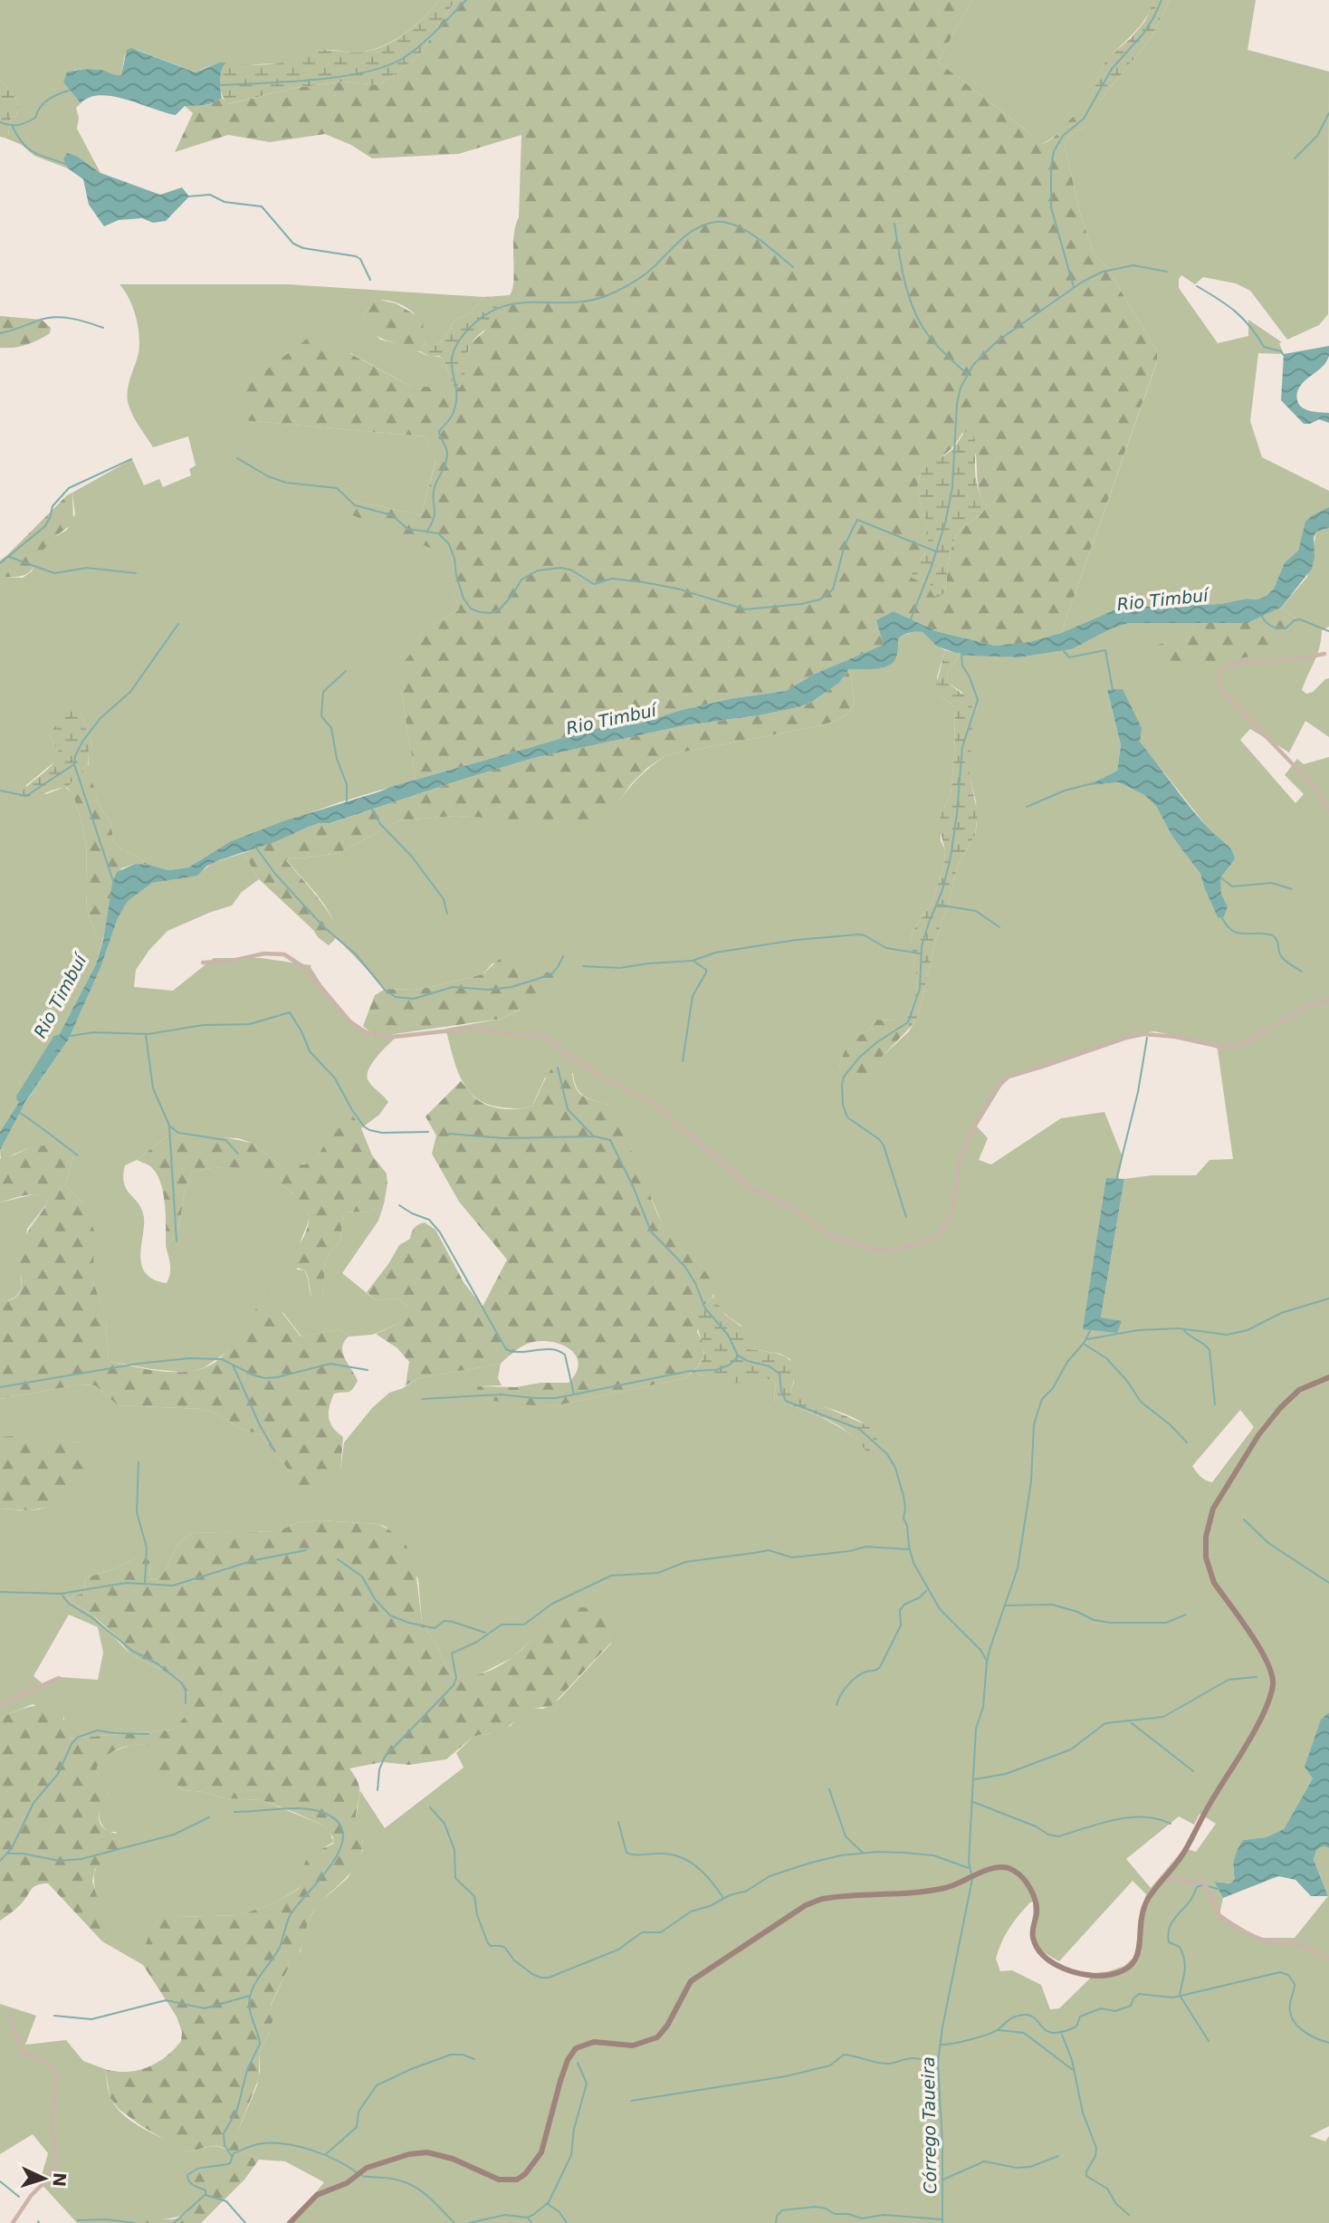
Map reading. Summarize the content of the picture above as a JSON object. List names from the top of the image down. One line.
{"water":["Rio Timbuí","Córrego Taueira"],"north":"right"}
